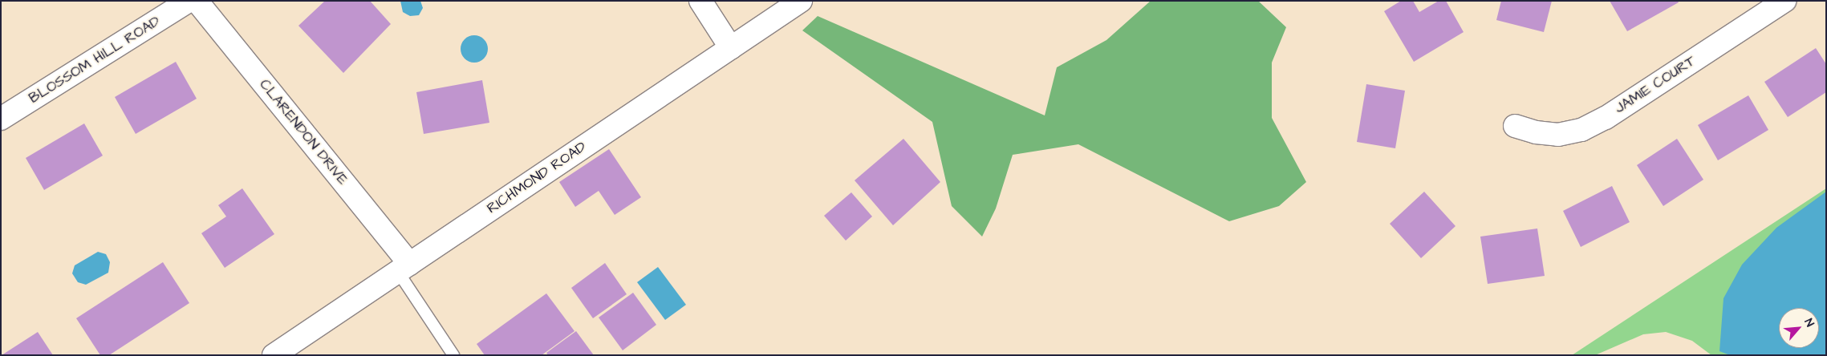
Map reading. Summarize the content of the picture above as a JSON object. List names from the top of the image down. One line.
{"streets":{"street":["BLOSSOM HILL ROAD","JAMIE COURT","CLARENDON DRIVE","RICHMOND ROAD"]},"crossings":[["CLARENDON DRIVE","RICHMOND ROAD"]],"north":"top right"}
